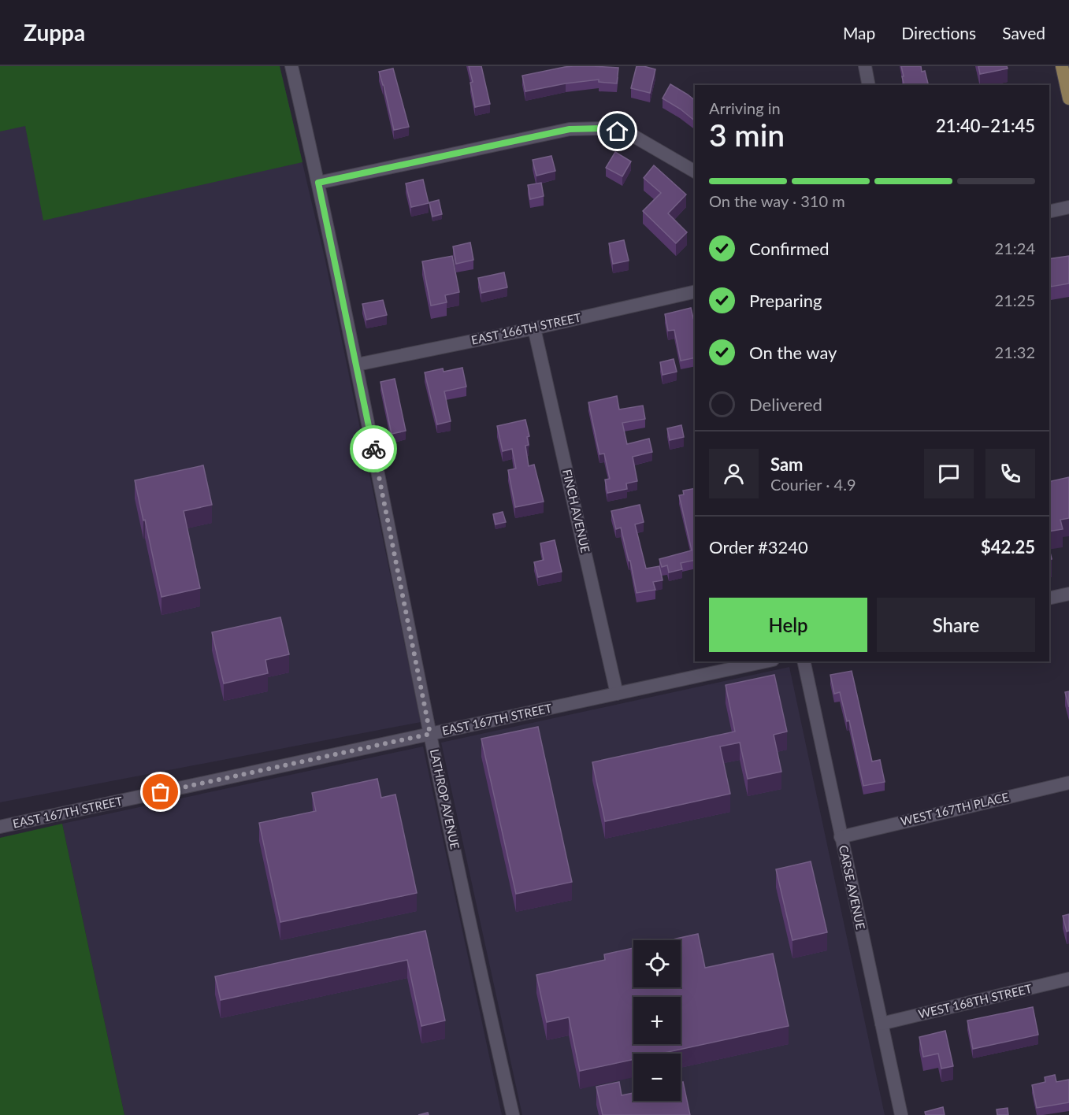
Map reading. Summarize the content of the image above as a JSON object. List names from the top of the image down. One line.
{"streets":{"street":["EAST 166TH STREET","FINCH AVENUE","EAST 167TH STREET","LATHROP AVENUE","WEST 167TH PLACE","CARSE AVENUE","WEST 168TH STREET"]},"crossings":[["EAST 166TH STREET","FINCH AVENUE"],["EAST 166TH STREET","LATHROP AVENUE"],["FINCH AVENUE","EAST 167TH STREET"],["EAST 167TH STREET","LATHROP AVENUE"],["WEST 167TH PLACE","CARSE AVENUE"],["CARSE AVENUE","WEST 168TH STREET"]],"page":{"header":"Zuppa","nav":["Map","Directions","Saved"],"heading":["3 min","Arriving in","21:40–21:45"],"panel":["Sam","Courier · 4.9","Order #3240","$42.25"],"bar":"On the way · 310 m","list":[["Confirmed","21:24"],["Preparing","21:25"],["On the way","21:32"],"Delivered"],"buttons":["Help","Share"],"map_buttons":["+","−"]}}
